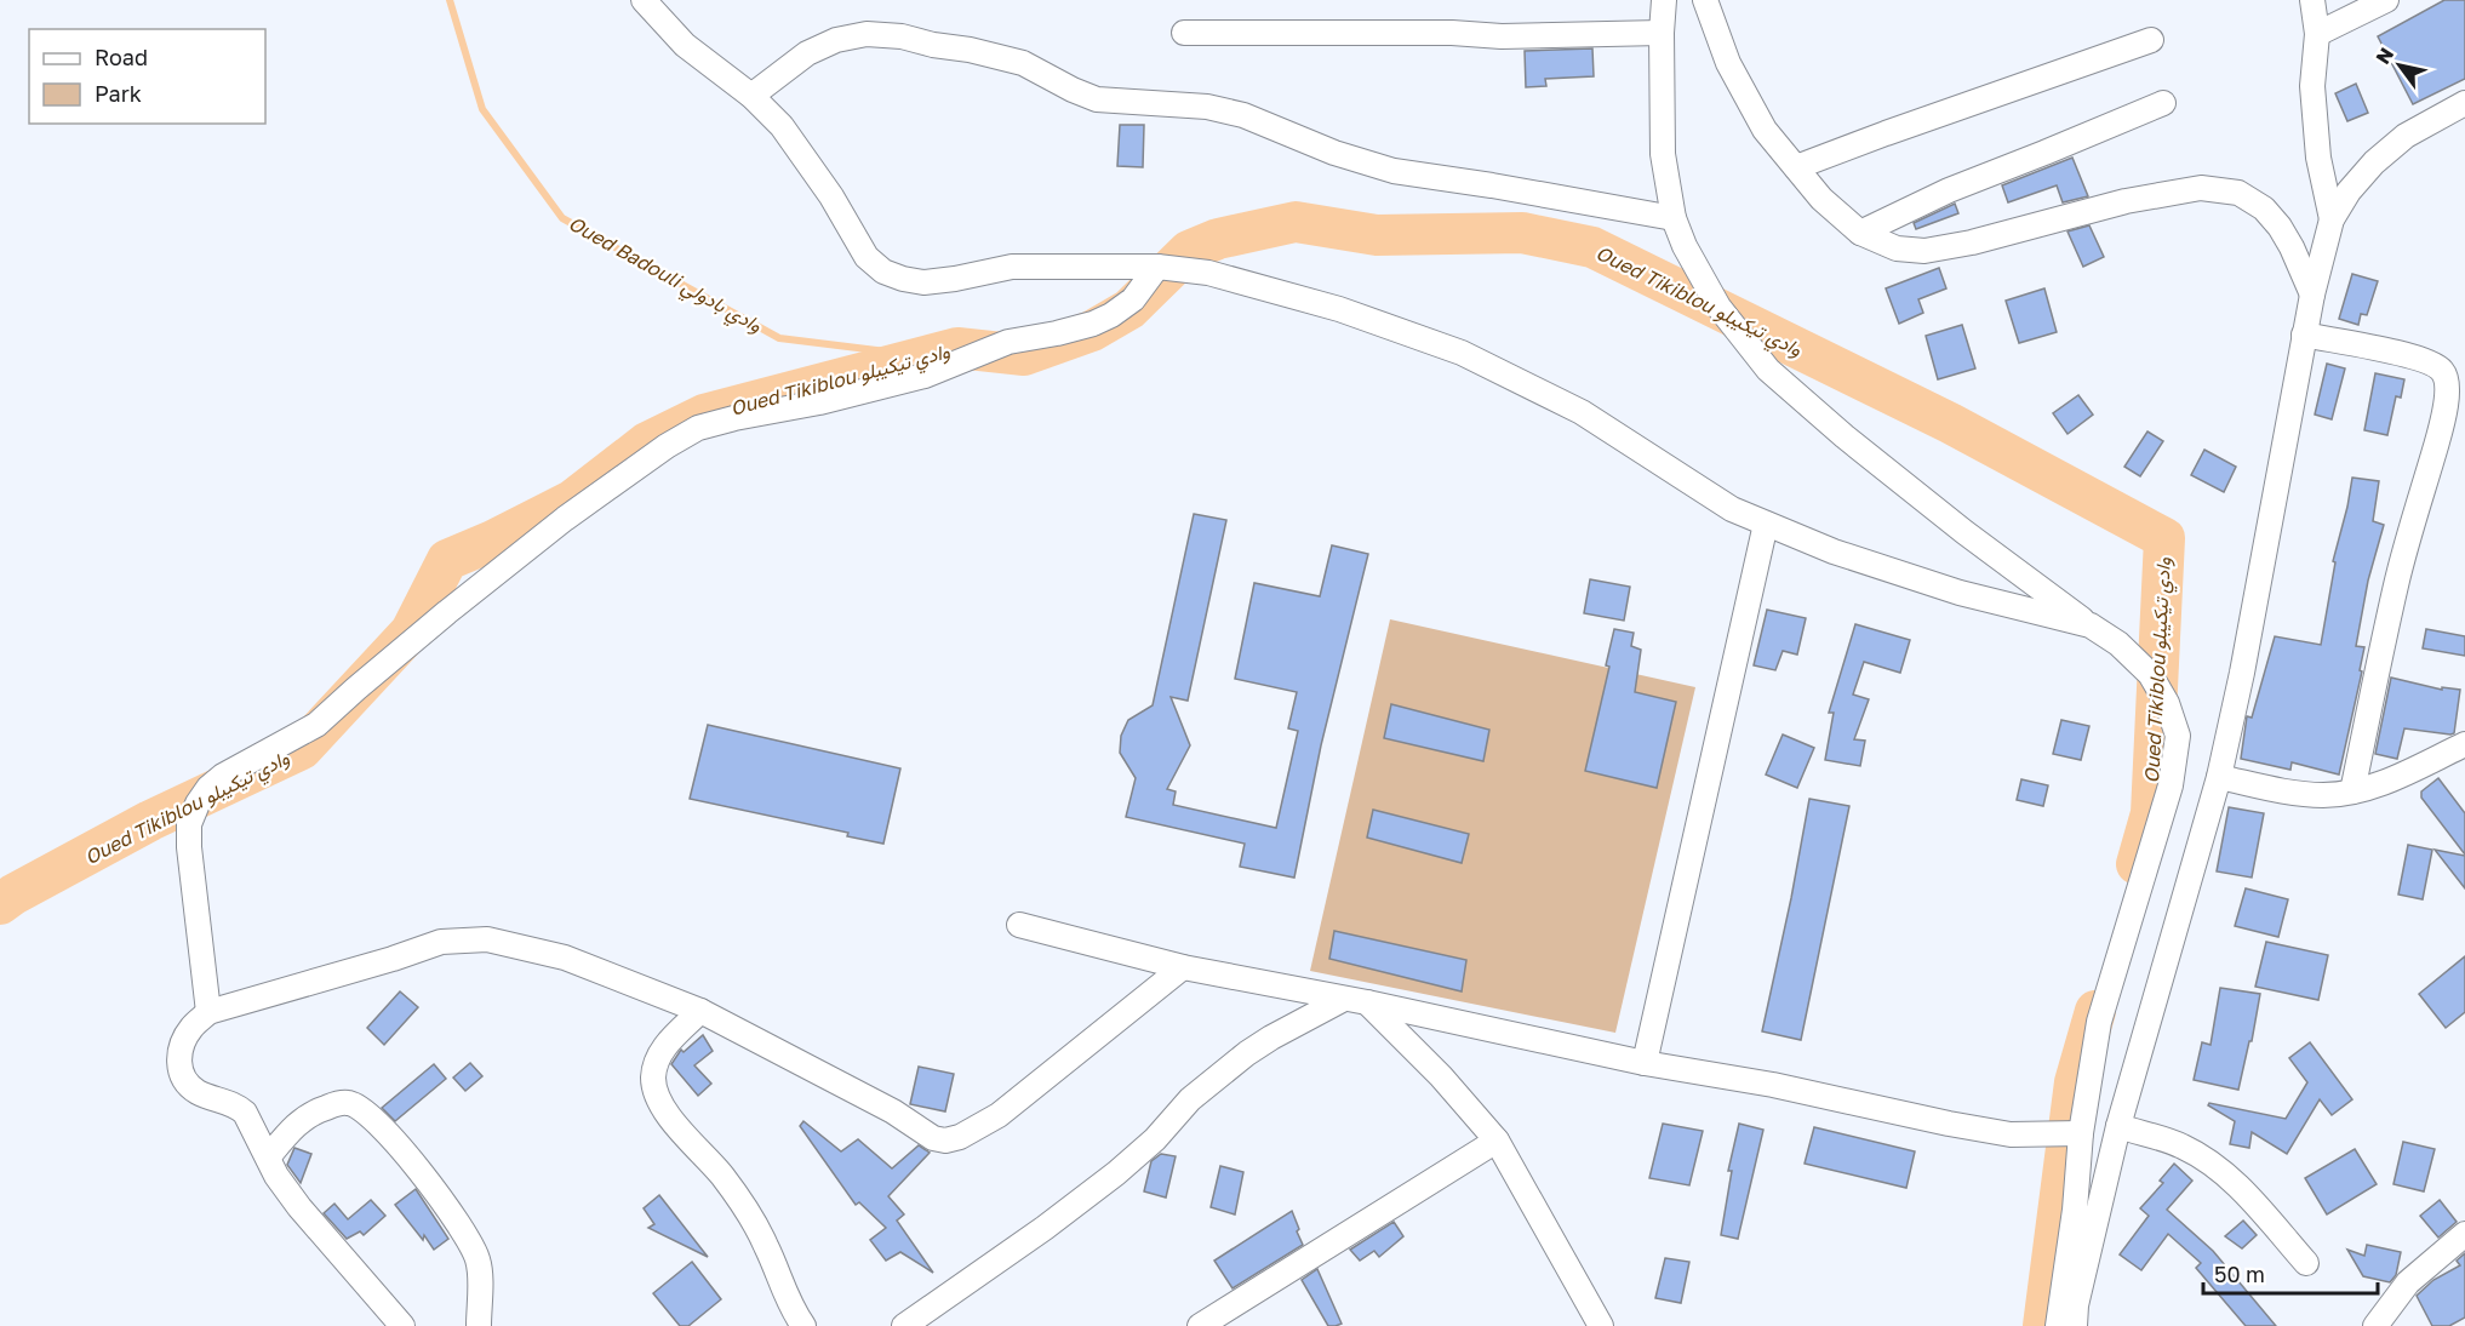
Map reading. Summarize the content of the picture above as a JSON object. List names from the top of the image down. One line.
{"water":["Oued Badouli وادي بادولي","Oued Tikiblou وادي تيكيبلو"],"legend":["Road","Park"],"scale_bar":"50 m","north":"top left"}
